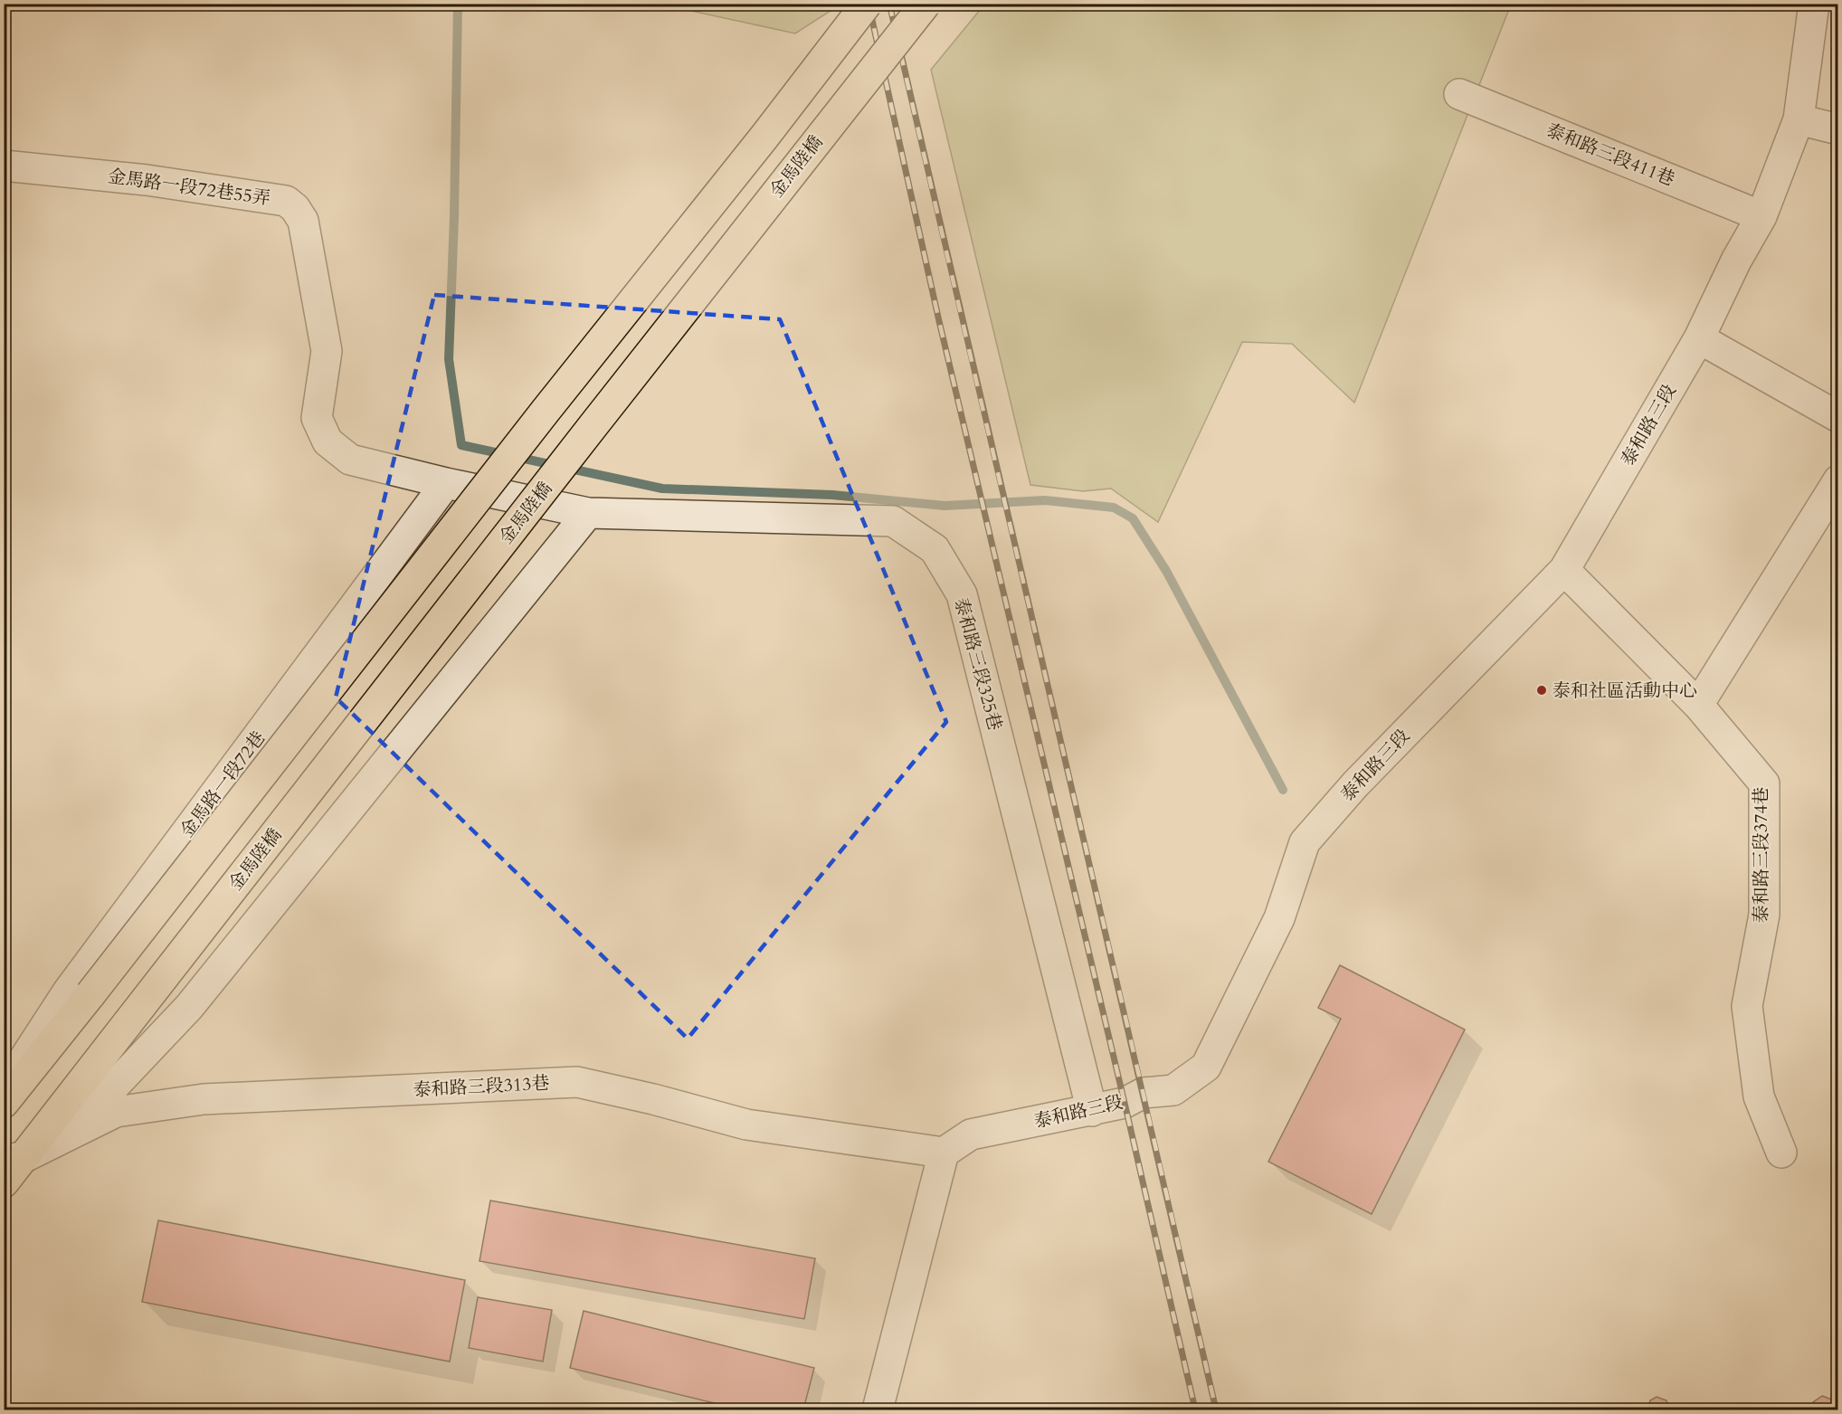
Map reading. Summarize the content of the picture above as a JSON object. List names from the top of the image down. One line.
{"streets":{"main road":["金馬陸橋"],"street":["泰和路三段411巷","金馬路一段72巷55弄","泰和路三段","泰和路三段325巷","金馬路一段72巷","泰和路三段374巷","泰和路三段313巷"]},"crossings":[["泰和路三段411巷","泰和路三段"],["金馬陸橋","泰和路三段313巷"],["金馬路一段72巷55弄","泰和路三段325巷"],["金馬路一段72巷55弄","金馬路一段72巷"],["泰和路三段","泰和路三段325巷"],["泰和路三段","泰和路三段374巷"],["泰和路三段","泰和路三段313巷"],["泰和路三段325巷","金馬路一段72巷"]],"places":["泰和社區活動中心"]}
